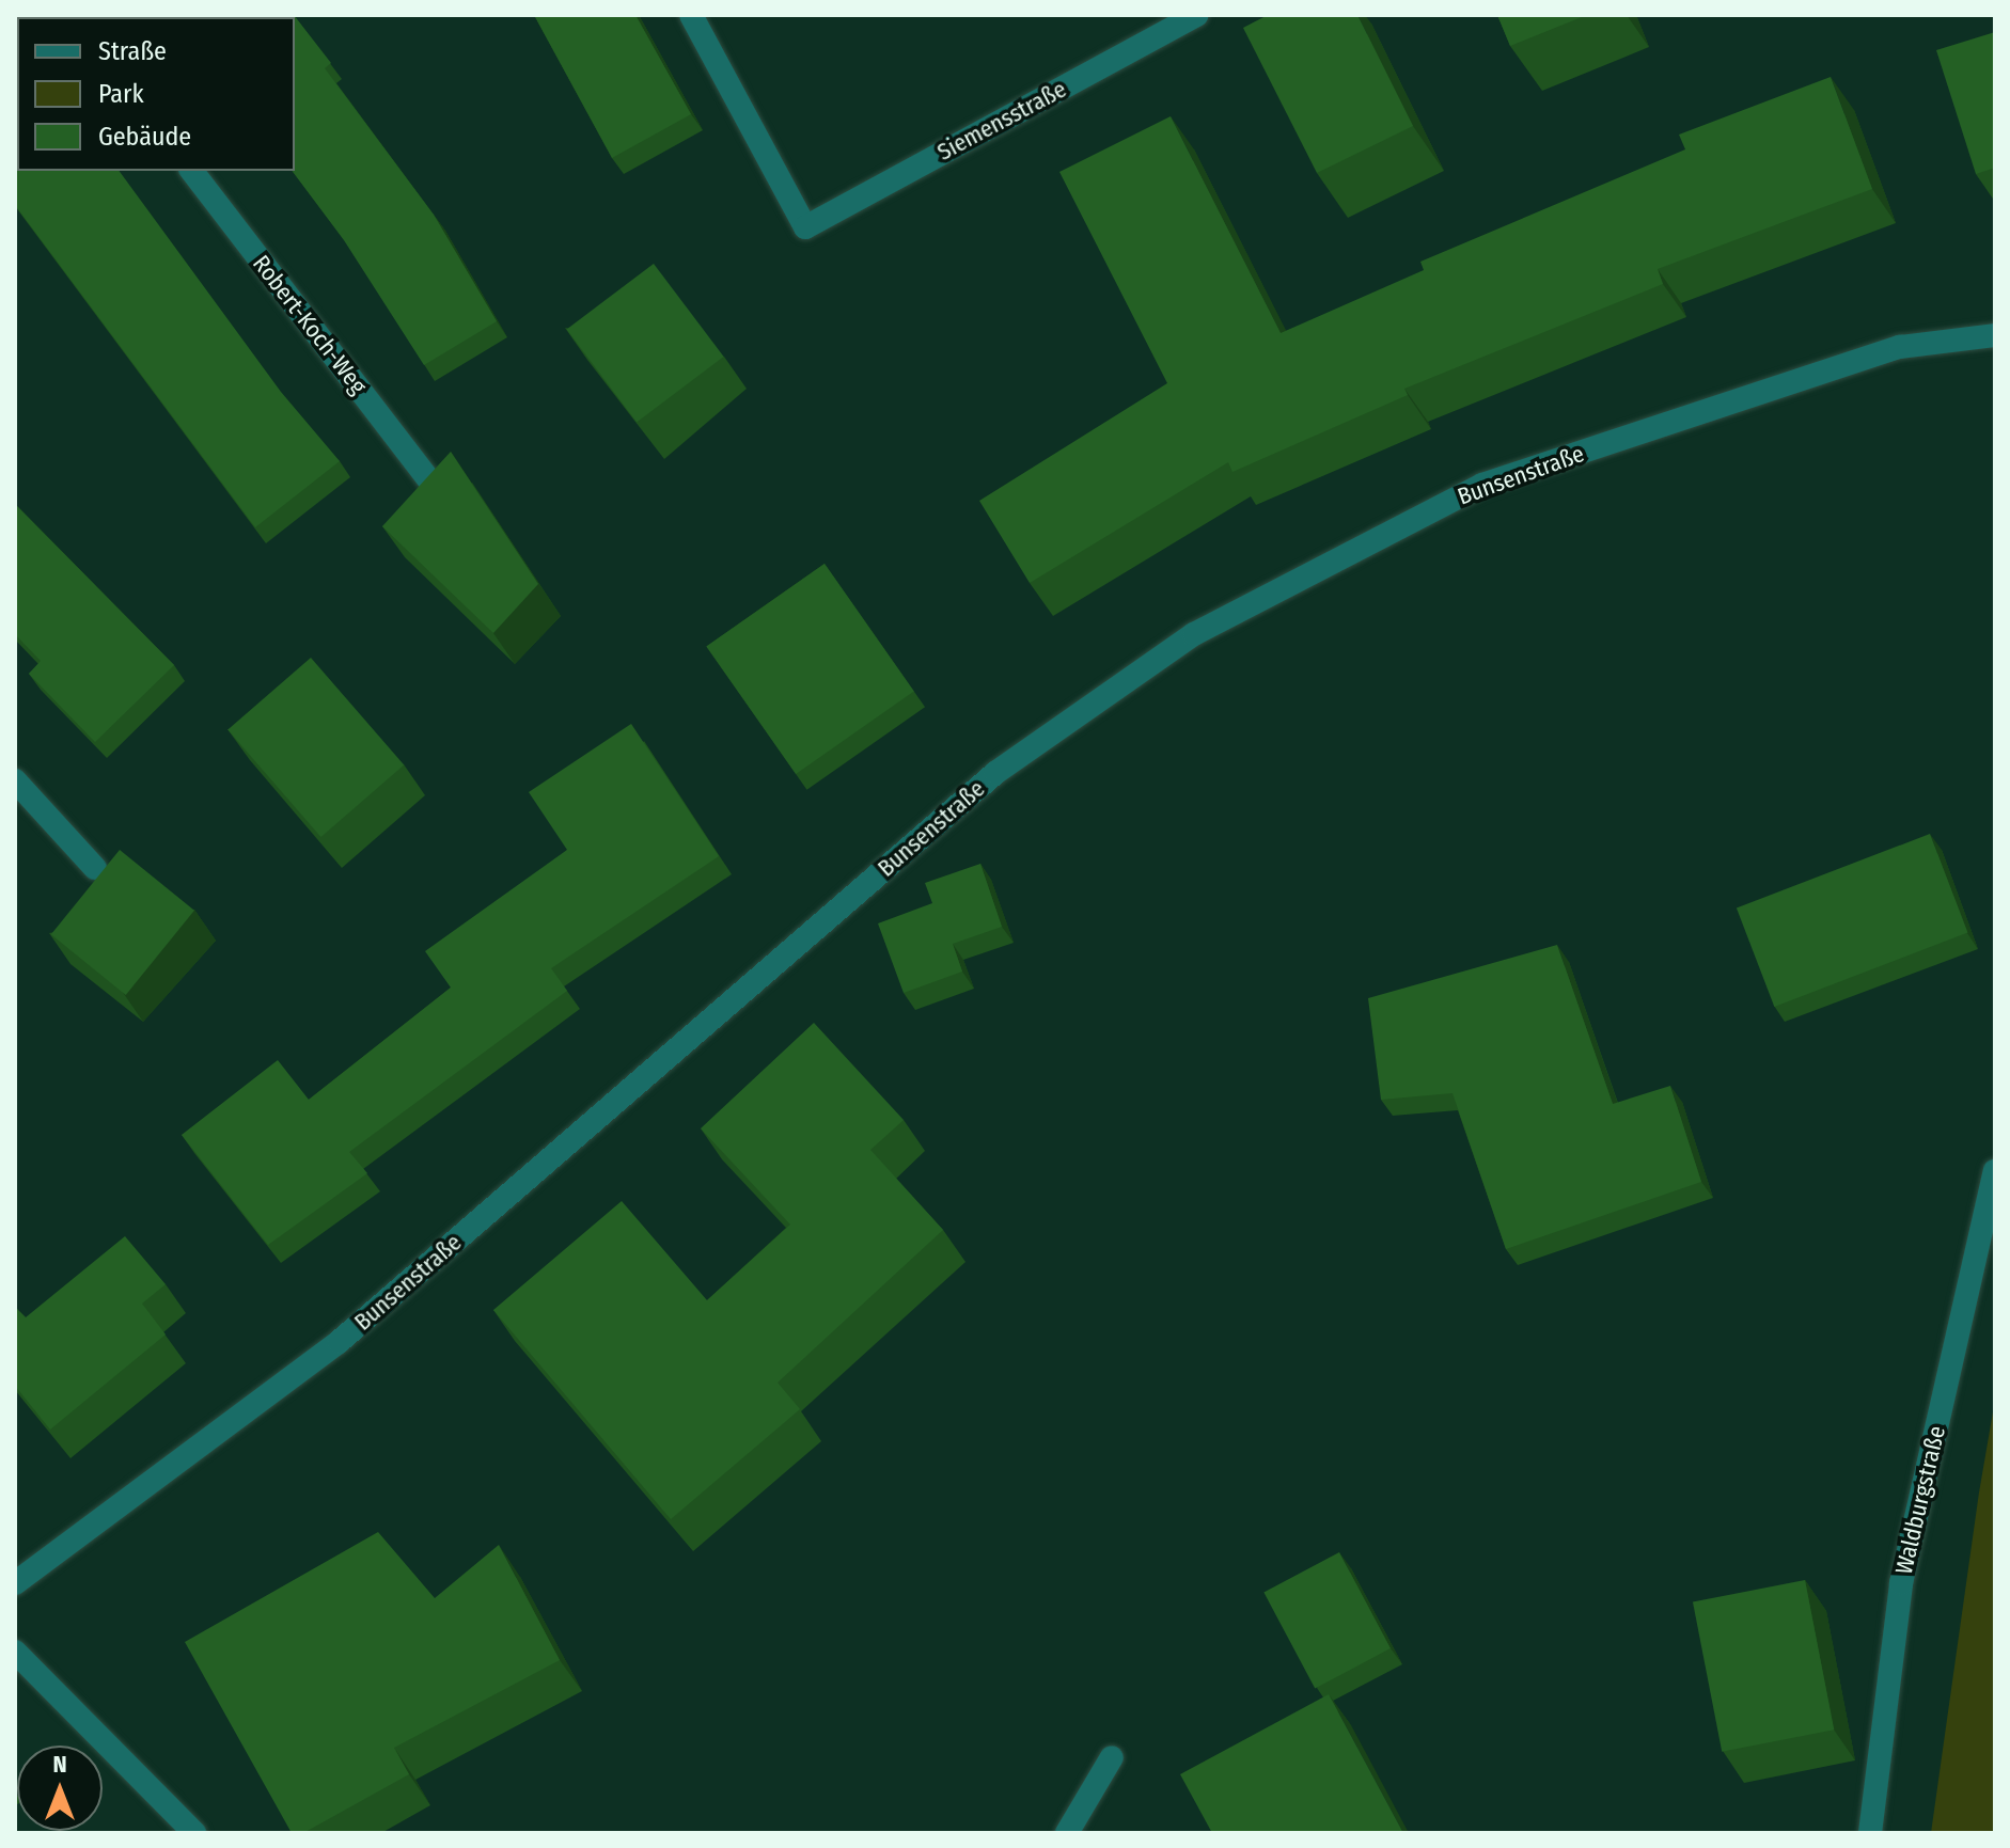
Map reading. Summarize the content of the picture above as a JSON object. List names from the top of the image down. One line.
{"streets":{"street":["Siemensstraße","Robert-Koch-Weg","Bunsenstraße","Waldburgstraße"]},"legend":["Straße","Park","Gebäude"],"north":"top"}
